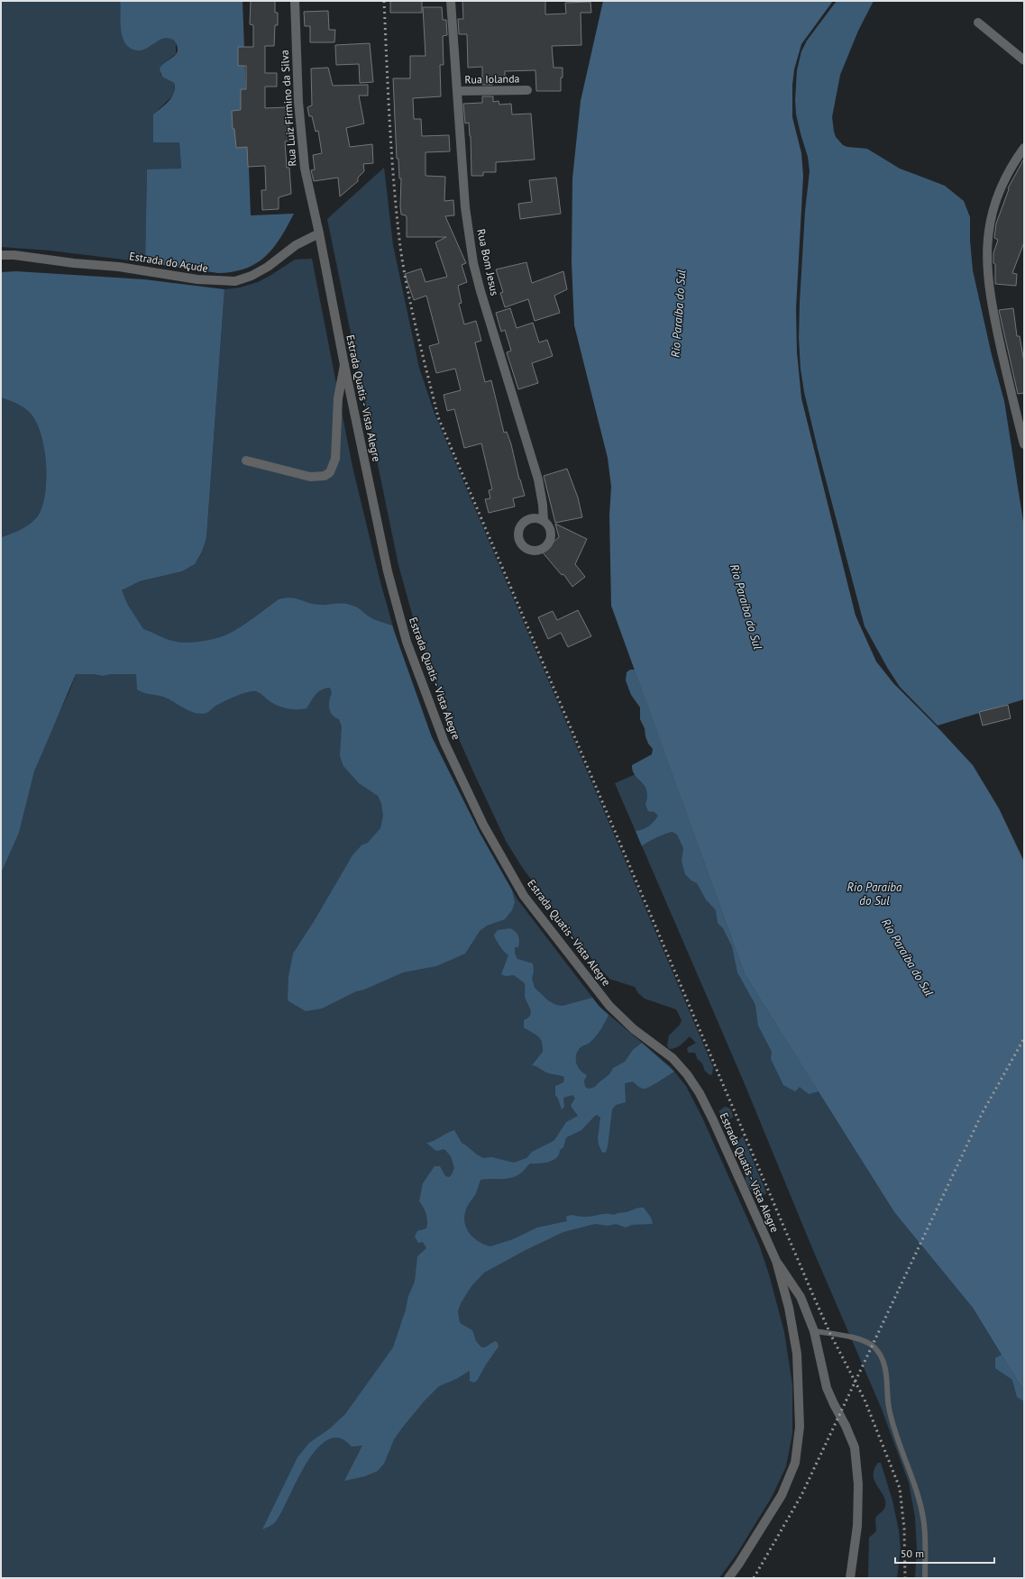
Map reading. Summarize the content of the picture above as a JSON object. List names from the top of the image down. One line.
{"streets":{"street":["Rua Iolanda","Rua Luiz Firmino da Silva","Estrada do Açude","Rua Bom Jesus","Estrada Quatis - Vista Alegre"]},"crossings":[["Rua Iolanda","Rua Bom Jesus"],["Rua Luiz Firmino da Silva","Estrada do Açude"],["Rua Luiz Firmino da Silva","Estrada Quatis - Vista Alegre"],["Estrada do Açude","Estrada Quatis - Vista Alegre"]],"water":["Rio Paraíba do Sul","Rio Paraiba do Sul"],"scale_bar":"50 m"}
